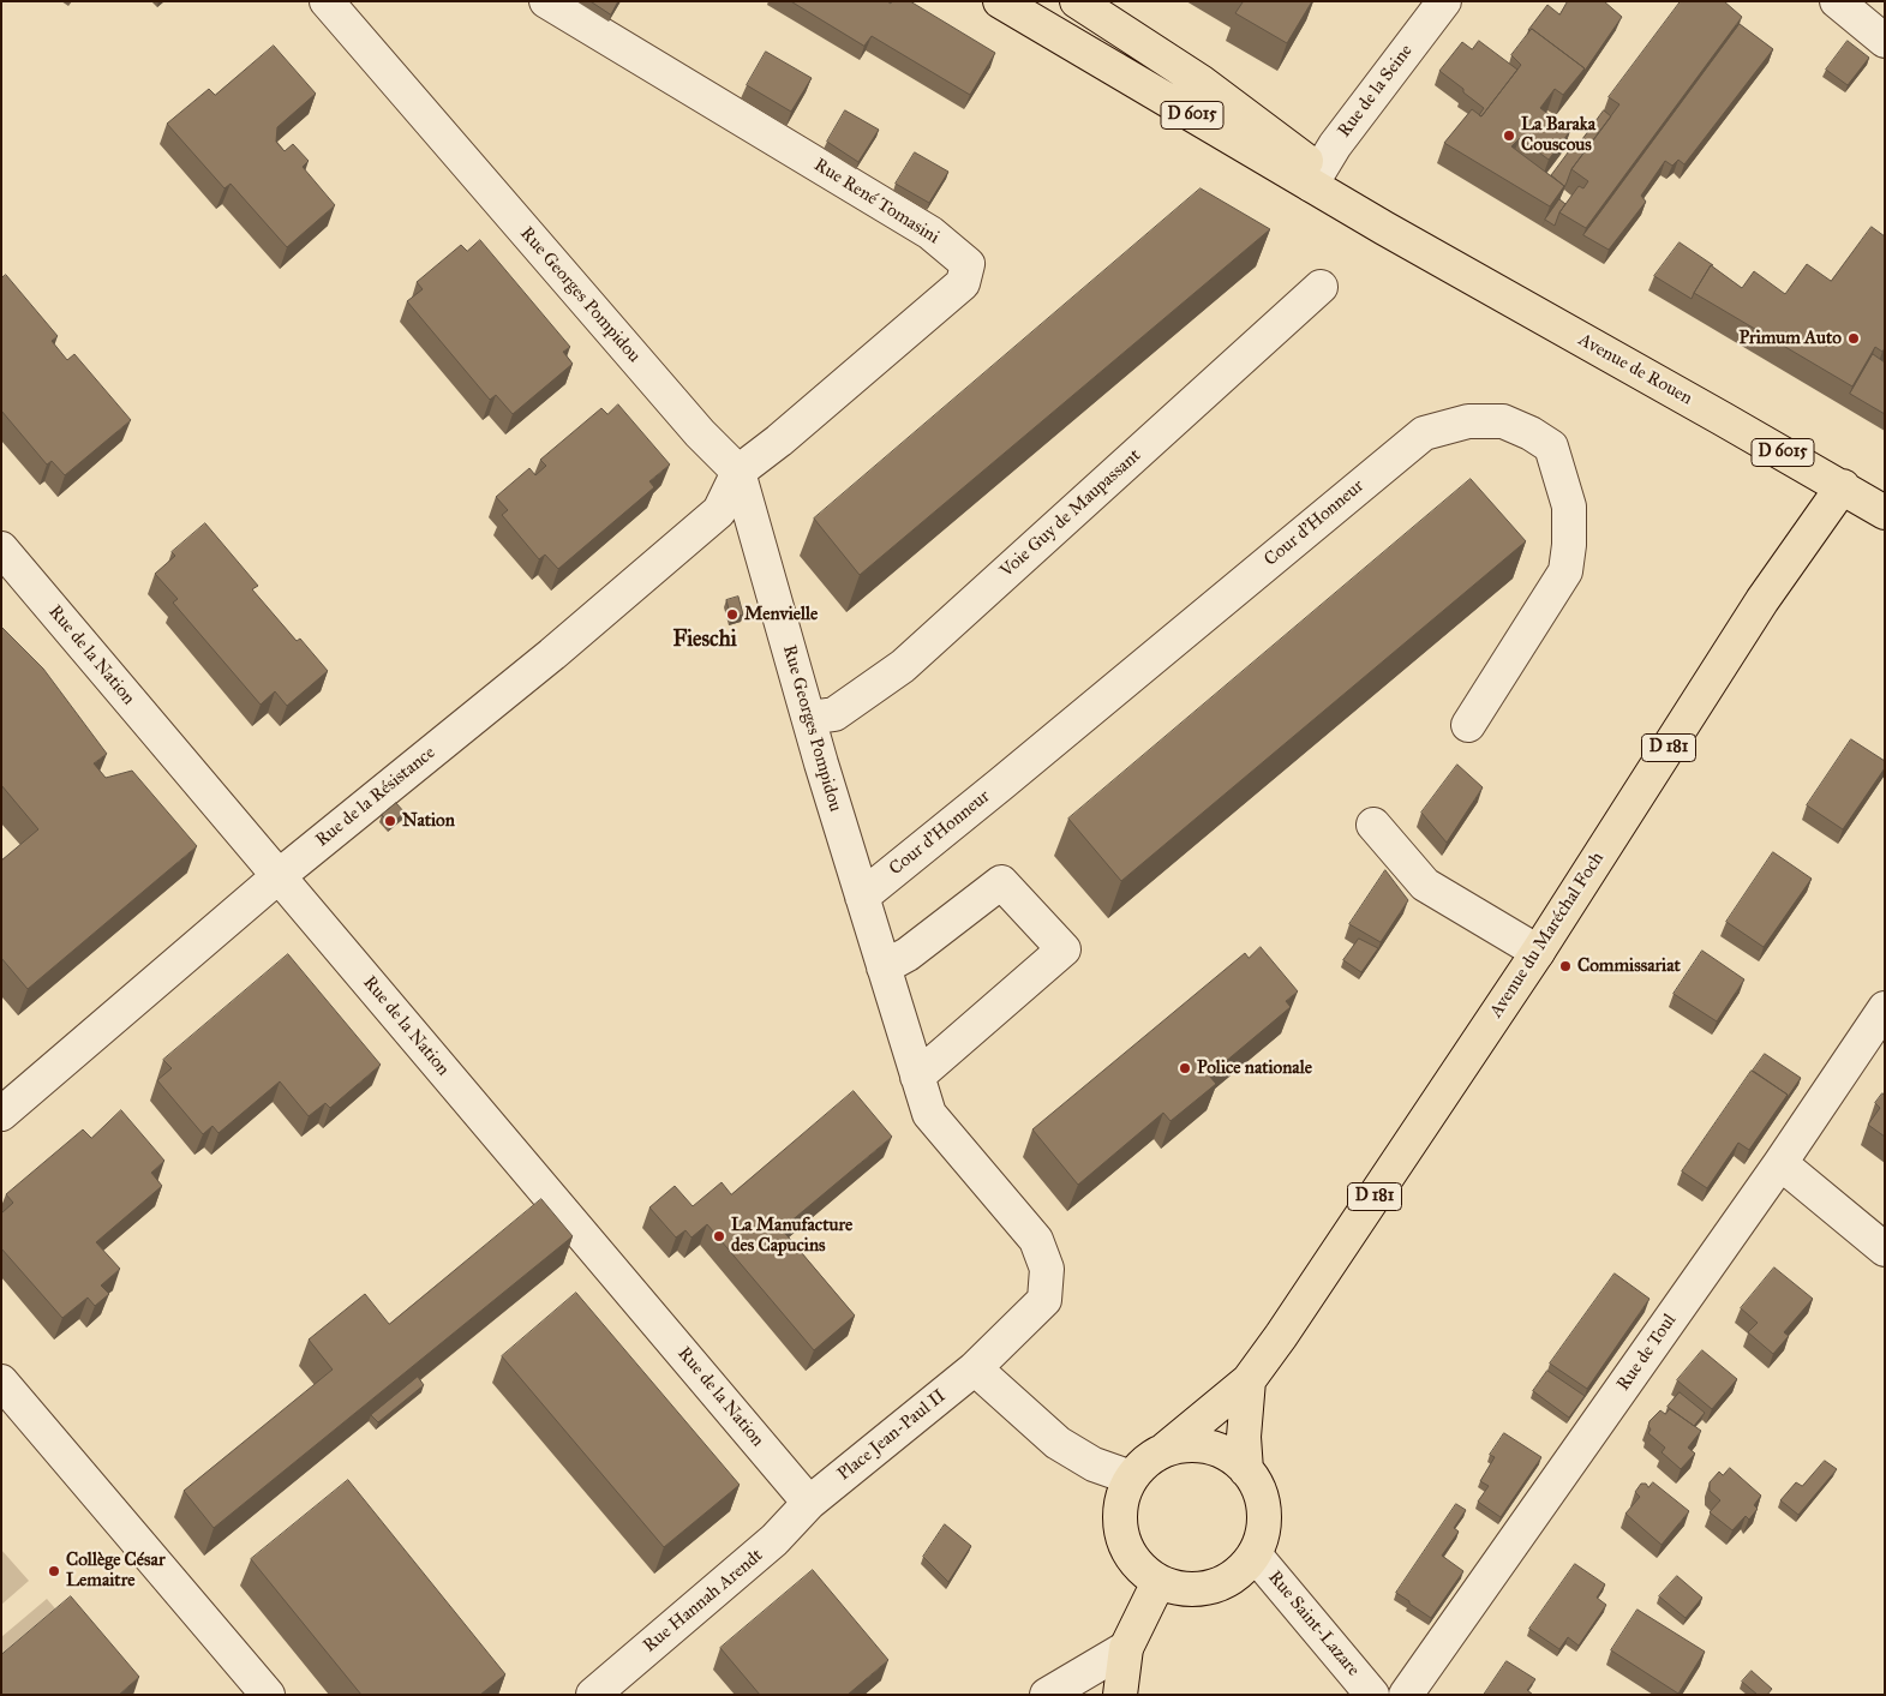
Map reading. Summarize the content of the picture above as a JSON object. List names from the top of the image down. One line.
{"streets":{"main road":["D 6015","Avenue de Rouen","D 181","Avenue du Maréchal Foch"],"street":["Rue de la Seine","Rue René Tomasini","Rue Georges Pompidou","Voie Guy de Maupassant","Cour d'Honneur","Rue de la Nation","Rue de la Résistance","Rue de Toul","Place Jean-Paul II","Rue Hannah Arendt","Rue Saint-Lazare"]},"crossings":[["Rue de la Seine","Avenue de Rouen"],["Rue René Tomasini","Rue Georges Pompidou"],["Rue René Tomasini","Rue de la Résistance"],["Rue Georges Pompidou","Voie Guy de Maupassant"],["Rue Georges Pompidou","Cour d'Honneur"],["Rue Georges Pompidou","Rue de la Résistance"],["Rue Georges Pompidou","Place Jean-Paul II"],["Avenue de Rouen","Avenue du Maréchal Foch"],["Rue de la Nation","Rue de la Résistance"],["Rue de la Nation","Place Jean-Paul II"],["Rue de la Nation","Rue Hannah Arendt"],["Avenue du Maréchal Foch","Rue Saint-Lazare"],["Place Jean-Paul II","Rue Hannah Arendt"]],"districts":["Fieschi"],"places":["La Baraka Couscous","Primum Auto","Menvielle","Nation","Commissariat","Police nationale","La Manufacture des Capucins","Collège César Lemaitre"]}
